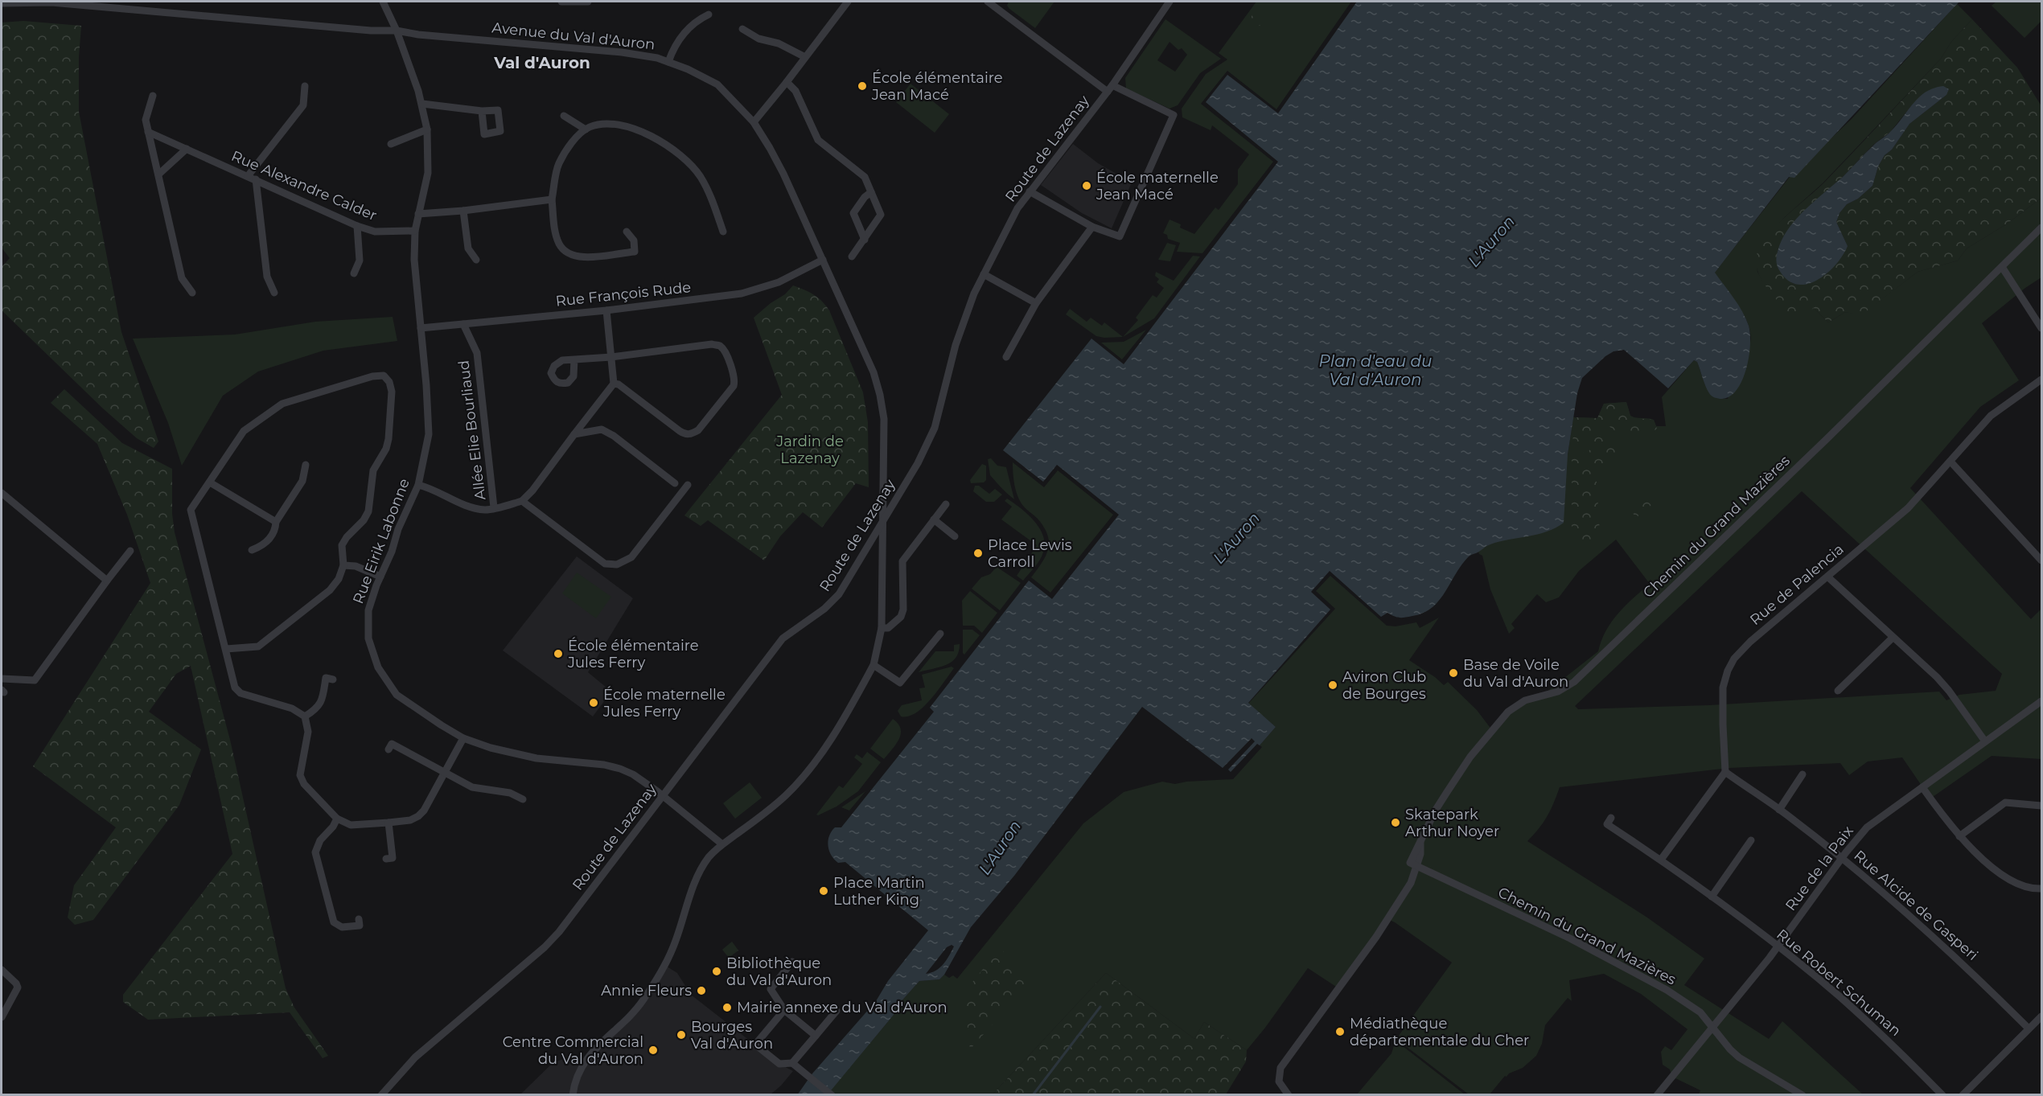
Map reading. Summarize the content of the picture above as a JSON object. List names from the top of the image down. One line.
{"streets":{"street":["Avenue du Val d'Auron","Route de Lazenay","Rue Alexandre Calder","Rue François Rude","Allée Elie Bourliaud","Chemin du Grand Mazières","Rue Eirik Labonne","Rue de Palencia","Rue de la Paix","Rue Alcide de Gasperi","Rue Robert Schuman"]},"crossings":[["Avenue du Val d'Auron","Route de Lazenay"],["Avenue du Val d'Auron","Rue François Rude"],["Avenue du Val d'Auron","Rue Eirik Labonne"],["Route de Lazenay","Rue Eirik Labonne"],["Rue Alexandre Calder","Rue Eirik Labonne"],["Rue François Rude","Allée Elie Bourliaud"],["Rue François Rude","Rue Eirik Labonne"],["Chemin du Grand Mazières","Rue de la Paix"],["Rue de Palencia","Rue Alcide de Gasperi"],["Rue de la Paix","Rue Alcide de Gasperi"],["Rue de la Paix","Rue Robert Schuman"]],"districts":["Val d'Auron"],"water":["L'Auron","Plan d'eau du Val d'Auron"],"parks":["Jardin de Lazenay"],"places":["École élémentaire Jean Macé","École maternelle Jean Macé","Place Lewis Carroll","École élémentaire Jules Ferry","Base de Voile du Val d'Auron","Aviron Club de Bourges","École maternelle Jules Ferry","Skatepark Arthur Noyer","Place Martin Luther King","Bibliothèque du Val d'Auron","Annie Fleurs","Mairie annexe du Val d'Auron","Médiathèque départementale du Cher","Bourges Val d'Auron","Centre Commercial du Val d'Auron"]}
